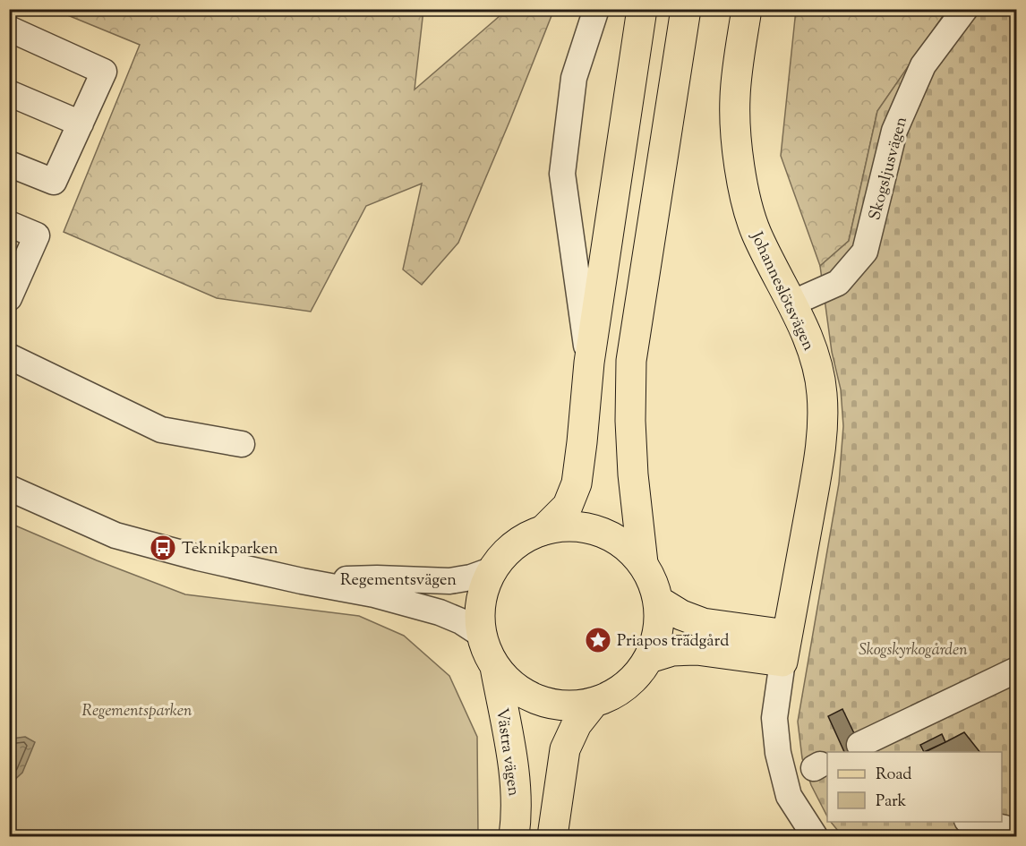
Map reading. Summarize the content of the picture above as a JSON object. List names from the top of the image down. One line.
{"streets":{"main road":["Johanneslötsvägen","Västra vägen"],"street":["Skogsljusvägen","Regementsvägen"]},"crossings":[["Skogsljusvägen","Johanneslötsvägen"],["Regementsvägen","Västra vägen"]],"parks":["Skogskyrkogården","Regementsparken"],"places":{"bus stop":["Teknikparken"],"place":["Priapos trädgård"]},"legend":["Road","Park"]}
